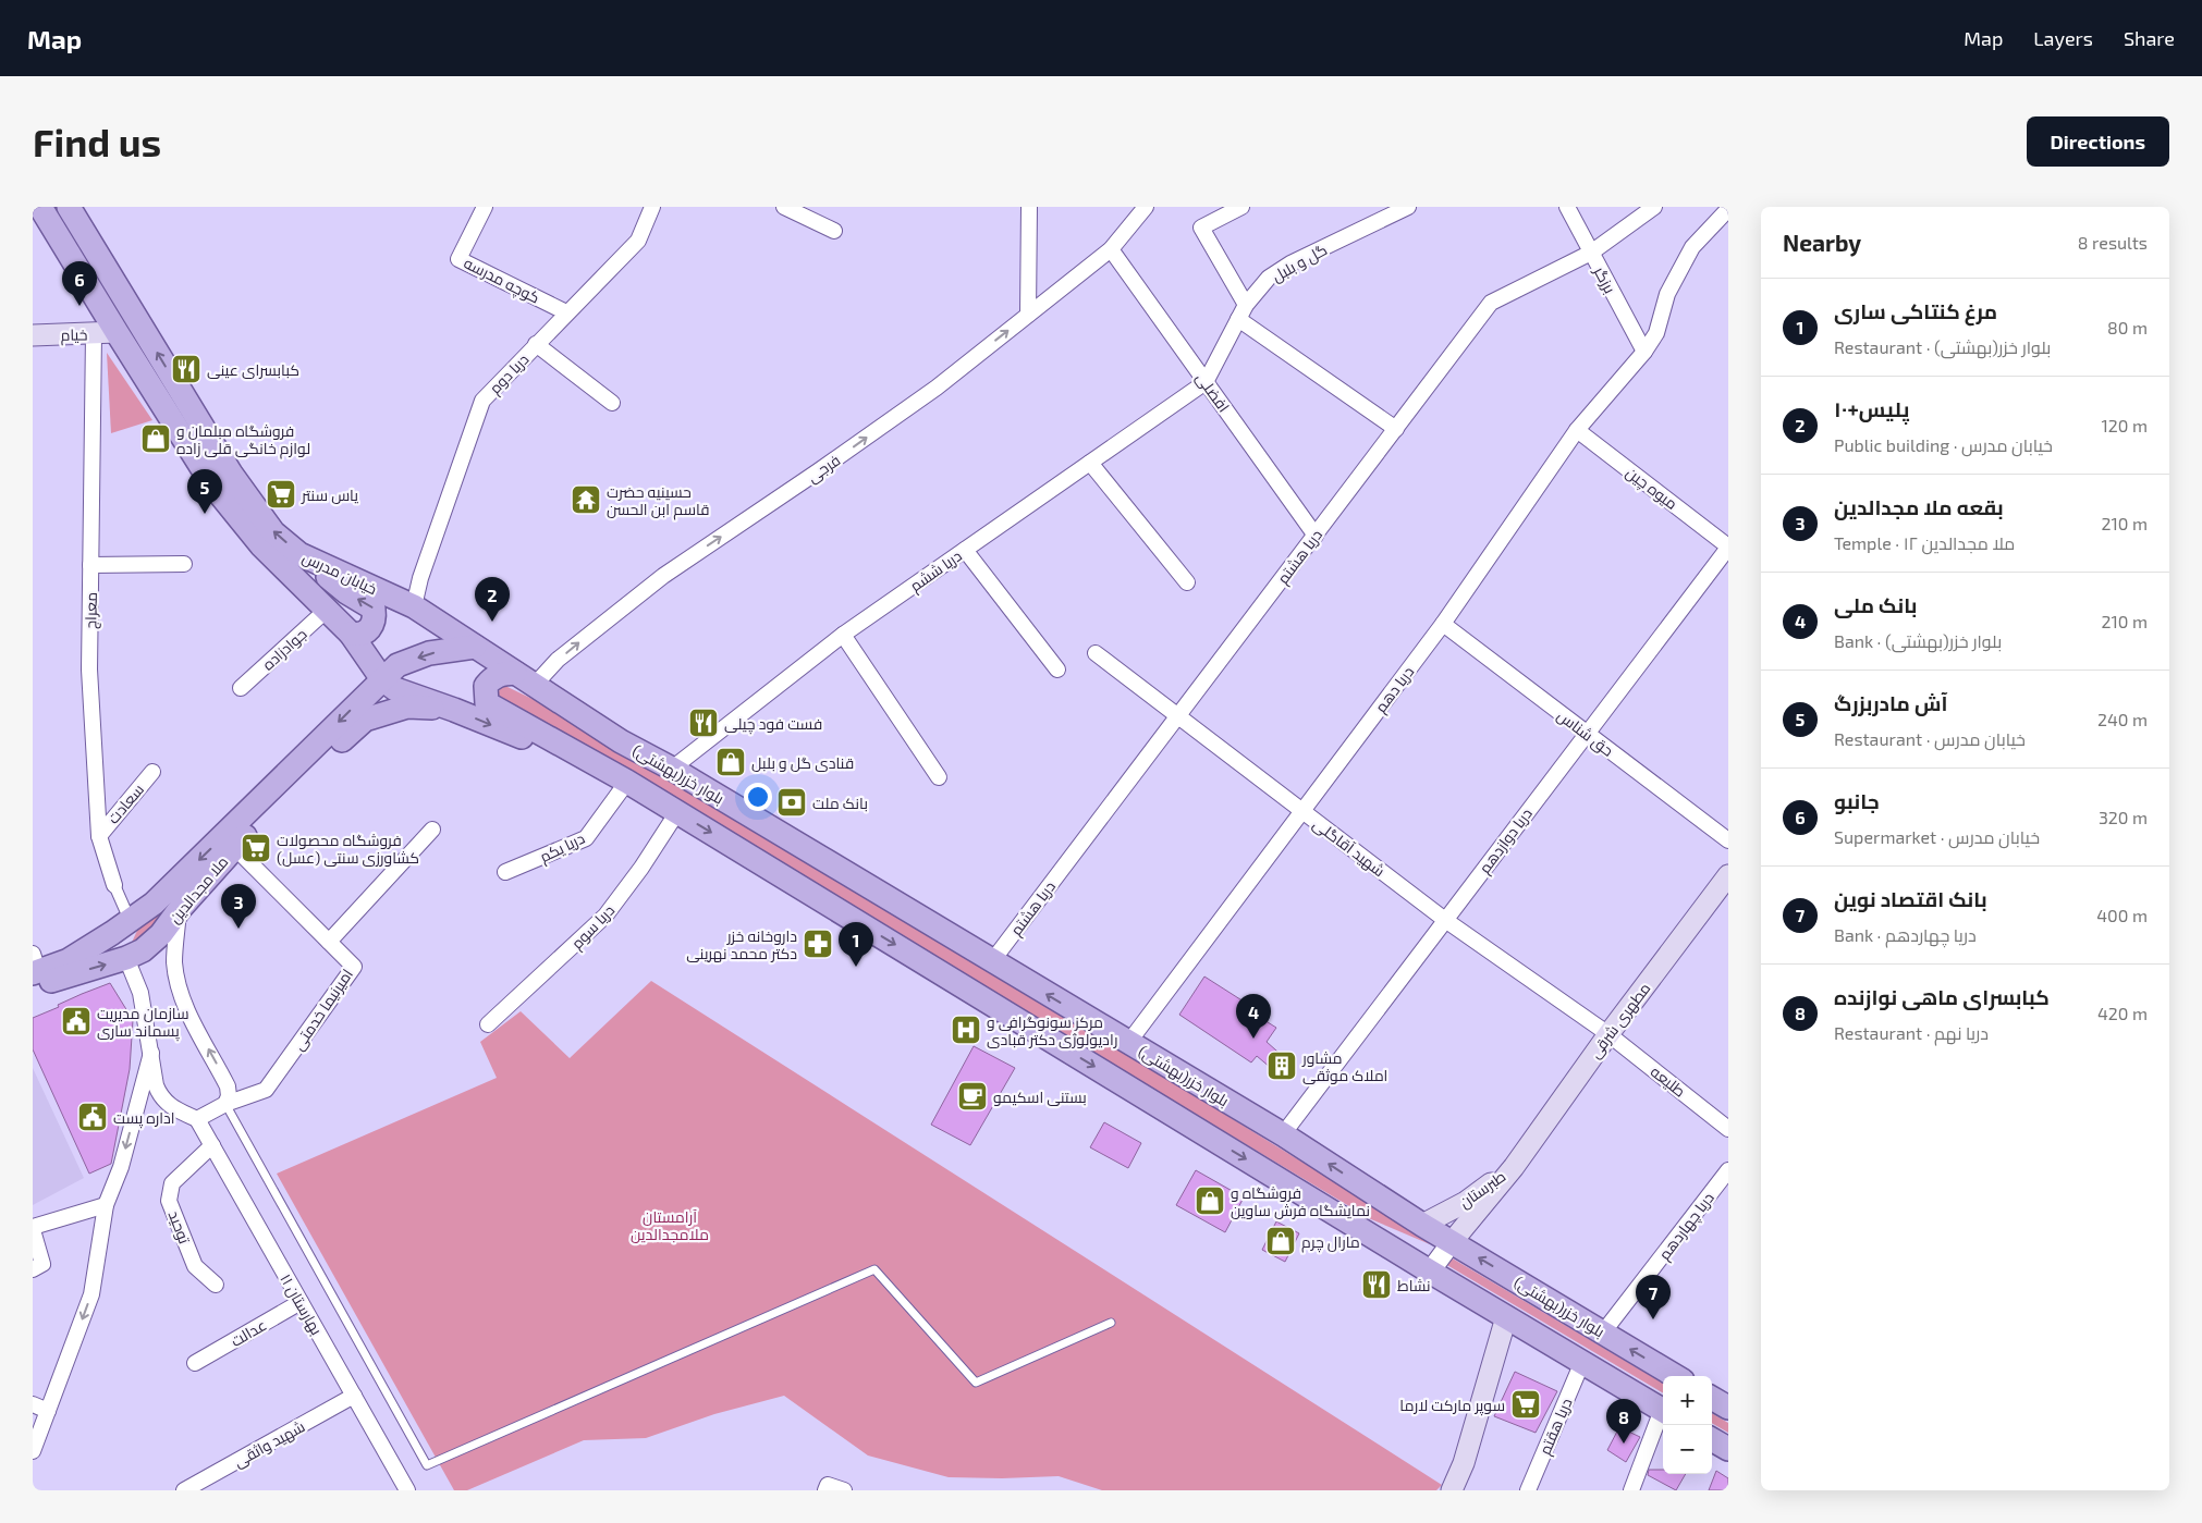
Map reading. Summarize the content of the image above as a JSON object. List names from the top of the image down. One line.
{"streets":{"main road":["خیام","خیابان مدرس","بلوار خزر(بهشتی)","ملا مجدالدین","مطهری شرقی","طبرستان"],"street":["گل و بلبل","کوچه مدرسه","برزگر","دریا دوم","افضلی","فرجی","میوه چین","دریا هشتم","دریا ششم","معراج","جوادزاده","دریا دهم","حق شناس","سعادت","دریا دوازدهم","دریا یکم","شهید آقاگلی","دریا سوم","امیرنیما خدمتی","طلیعه","دریا چهاردهم","توحید","بهارستان ۱۱","عدالت","دریا هقتم","شهید واثقی"]},"crossings":[["گل و بلبل","افضلی"],["گل و بلبل","دریا ششم"],["کوچه مدرسه","دریا دوم"],["برزگر","دریا هشتم"],["برزگر","دریا دهم"],["خیام","خیابان مدرس"],["خیام","معراج"],["دریا دوم","خیابان مدرس"],["افضلی","فرجی"],["افضلی","دریا هشتم"],["افضلی","دریا ششم"],["فرجی","بلوار خزر(بهشتی)"],["میوه چین","دریا دهم"],["میوه چین","دریا دوازدهم"],["دریا هشتم","بلوار خزر(بهشتی)"],["دریا هشتم","شهید آقاگلی"],["دریا ششم","بلوار خزر(بهشتی)"],["خیابان مدرس","جوادزاده"],["خیابان مدرس","بلوار خزر(بهشتی)"],["خیابان مدرس","ملا مجدالدین"],["معراج","سعادت"],["دریا دهم","حق شناس"],["دریا دهم","بلوار خزر(بهشتی)"],["دریا دهم","شهید آقاگلی"],["حق شناس","دریا دوازدهم"],["بلوار خزر(بهشتی)","دریا دوازدهم"],["بلوار خزر(بهشتی)","طبرستان"],["بلوار خزر(بهشتی)","دریا چهاردهم"],["دریا دوازدهم","شهید آقاگلی"],["شهید آقاگلی","مطهری شرقی"],["شهید آقاگلی","طلیعه"],["مطهری شرقی","طلیعه"],["مطهری شرقی","طبرستان"],["توحید","بهارستان ۱۱"],["بهارستان ۱۱","عدالت"],["بهارستان ۱۱","شهید واثقی"]],"one_way":["فرجی"],"parks":["آرامستان ملامجدالدین"],"places":{"restaurant":["کبابسرای عینی","فست فود چیلی","نشاط"],"shop":["فروشگاه مبلمان و لوازم خانگی قلی زاده","قنادی گل و بلبل","فروشگاه و نمایشگاه فرش ساوین","مارال چرم"],"supermarket":["یاس سنتر","فروشگاه محصولات کشاورزی سنتی (عسل)","سوپر مارکت لارما"],"temple":["حسینیه حضرت قاسم ابن الحسن"],"bank":["بانک ملت"],"pharmacy":["داروخانه خزر دکتر محمد نهرینی"],"public building":["سازمان مدیریت پسماند ساری","اداره پست"],"hospital":["مركز سونوگرافی و راديولوژی دكتر قبادی"],"building":["مشاور املاک موثقی"],"cafe":["بستنی اسکیمو"]},"page":{"header":"Map","nav":["Map","Layers","Share"],"buttons":"Directions","title":"Find us","heading":["Nearby","8 results"],"pins":["6","5","2","3","1","4","7","8"],"list":[{"mark":"1","name":"مرغ کنتاکی ساری","note":"Restaurant · بلوار خزر(بهشتی)","value":"80 m"},{"mark":"2","name":"پلیس+١٠","note":"Public building · خیابان مدرس","value":"120 m"},{"mark":"3","name":"بقعه ملا مجدالدين","note":"Temple · ملا مجدالدین ١٢","value":"210 m"},{"mark":"4","name":"بانک ملی","note":"Bank · بلوار خزر(بهشتی)","value":"210 m"},{"mark":"5","name":"آش مادربزرگ","note":"Restaurant · خیابان مدرس","value":"240 m"},{"mark":"6","name":"جانبو","note":"Supermarket · خیابان مدرس","value":"320 m"},{"mark":"7","name":"بانک اقتصاد نوین","note":"Bank · دریا چهاردهم","value":"400 m"},{"mark":"8","name":"کبابسرای ماهی نوازنده","note":"Restaurant · دریا نهم","value":"420 m"}],"map_buttons":["+","−"]}}
